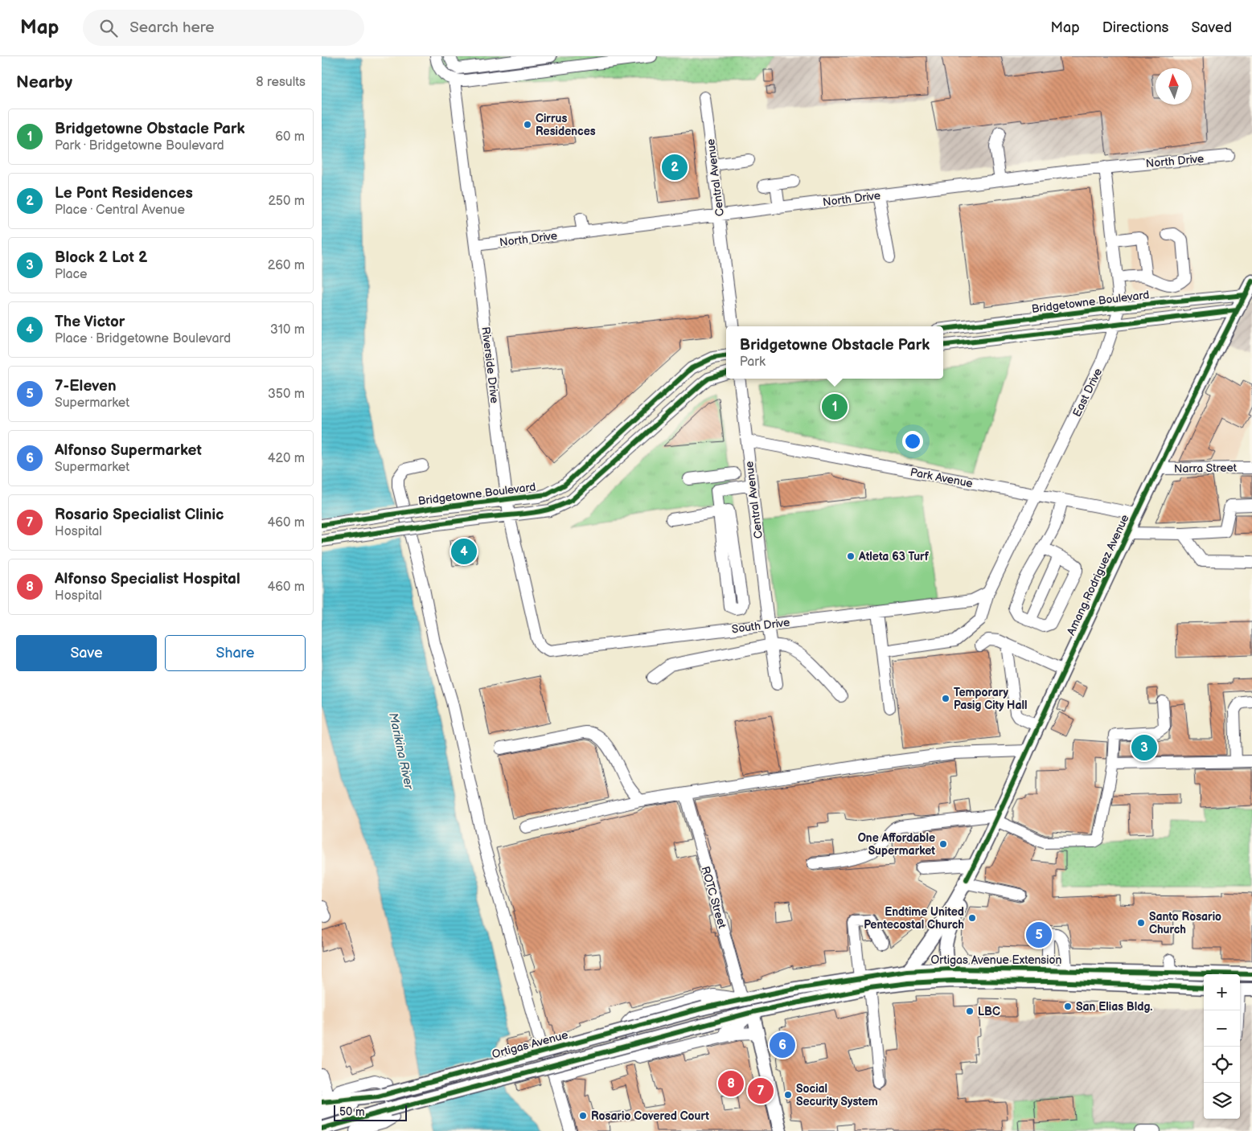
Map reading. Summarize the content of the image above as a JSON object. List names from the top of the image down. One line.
{"streets":{"main road":["Amang Rodriguez Avenue","Ortigas Avenue Extension","Ortigas Avenue"],"street":["North Drive","Central Avenue","Bridgetowne Boulevard","Riverside Drive","East Drive","Narra Street","Park Avenue","South Drive","ROTC Street"]},"crossings":[["North Drive","Central Avenue"],["North Drive","Riverside Drive"],["North Drive","East Drive"],["Central Avenue","Park Avenue"],["Central Avenue","South Drive"],["Bridgetowne Boulevard","Riverside Drive"],["Bridgetowne Boulevard","East Drive"],["Bridgetowne Boulevard","Amang Rodriguez Avenue"],["Riverside Drive","South Drive"],["East Drive","Park Avenue"],["East Drive","South Drive"],["Narra Street","Amang Rodriguez Avenue"],["Park Avenue","Amang Rodriguez Avenue"],["Amang Rodriguez Avenue","Ortigas Avenue Extension"],["ROTC Street","Ortigas Avenue Extension"],["ROTC Street","Ortigas Avenue"],["Ortigas Avenue Extension","Ortigas Avenue"]],"water":["Marikina River"],"places":["Cirrus Residences","Atleta 63 Turf","Temporary Pasig City Hall","One Affordable Supermarket","Endtime United Pentecostal Church","Santo Rosario Church","San Elias Bldg.","LBC","Social Security System","Rosario Covered Court"],"scale_bar":"50 m","north":"top","page":{"header":"Map","search":"Search here","nav":["Map","Directions","Saved"],"heading":["Nearby","8 results"],"list":[{"mark":"1","name":"Bridgetowne Obstacle Park","note":"Park · Bridgetowne Boulevard","value":"60 m"},{"mark":"2","name":"Le Pont Residences","note":"Place · Central Avenue","value":"250 m"},{"mark":"3","name":"Block 2 Lot 2","note":"Place","value":"260 m"},{"mark":"4","name":"The Victor","note":"Place · Bridgetowne Boulevard","value":"310 m"},{"mark":"5","name":"7-Eleven","note":"Supermarket","value":"350 m"},{"mark":"6","name":"Alfonso Supermarket","note":"Supermarket","value":"420 m"},{"mark":"7","name":"Rosario Specialist Clinic","note":"Hospital","value":"460 m"},{"mark":"8","name":"Alfonso Specialist Hospital","note":"Hospital","value":"460 m"}],"pins":["2","1","4","3","5","6","8","7"],"popup":["Bridgetowne Obstacle Park","Park"],"buttons":["Save","Share"],"map_buttons":["+","−"],"scale":"50 m"}}
